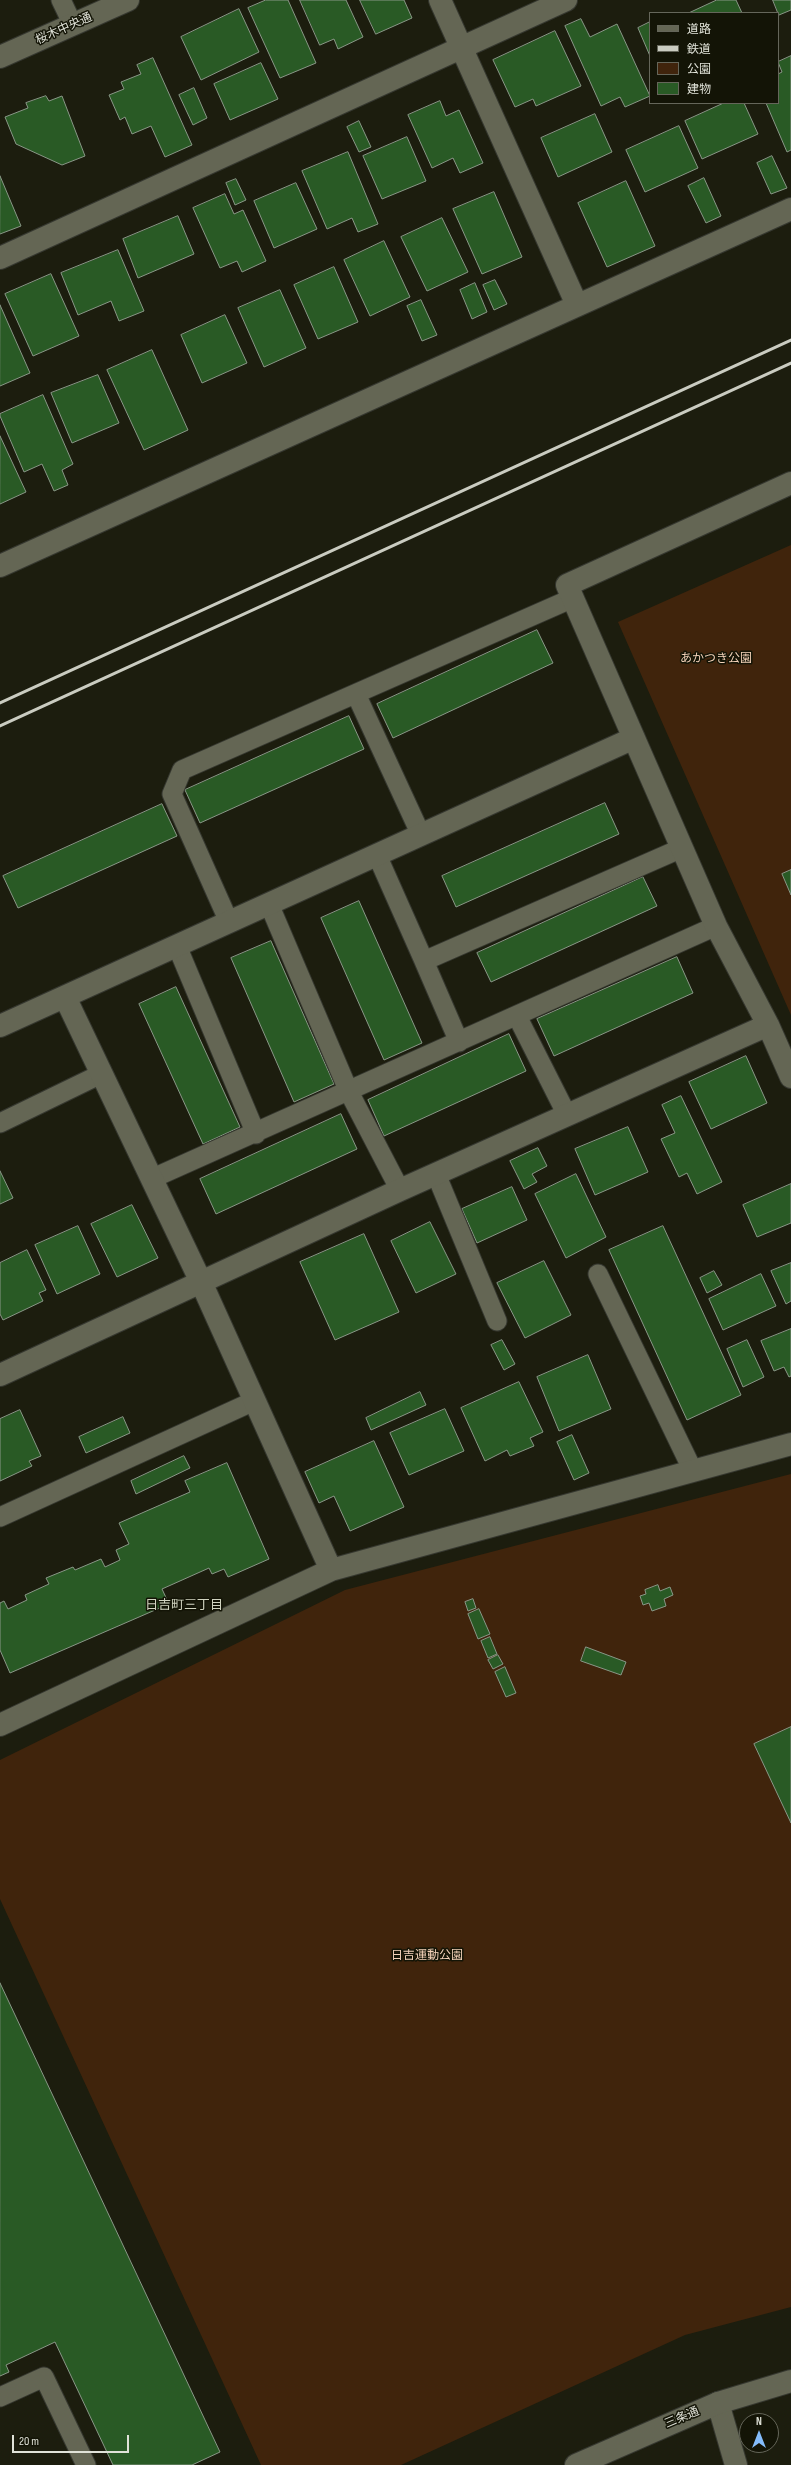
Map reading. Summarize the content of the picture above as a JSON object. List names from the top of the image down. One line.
{"streets":{"street":["桜木中央通","三条通"]},"districts":["日吉町三丁目"],"parks":["あかつき公園","日吉運動公園"],"legend":["道路","鉄道","公園","建物"],"scale_bar":"20 m","north":"top"}
